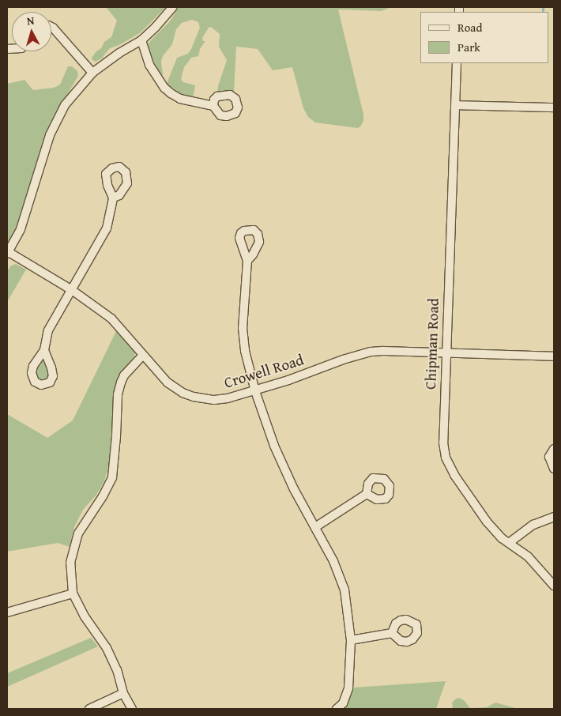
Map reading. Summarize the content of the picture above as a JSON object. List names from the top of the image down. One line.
{"streets":{"street":["Chipman Road","Crowell Road"]},"crossings":[["Chipman Road","Crowell Road"]],"legend":["Road","Park"],"north":"top"}
